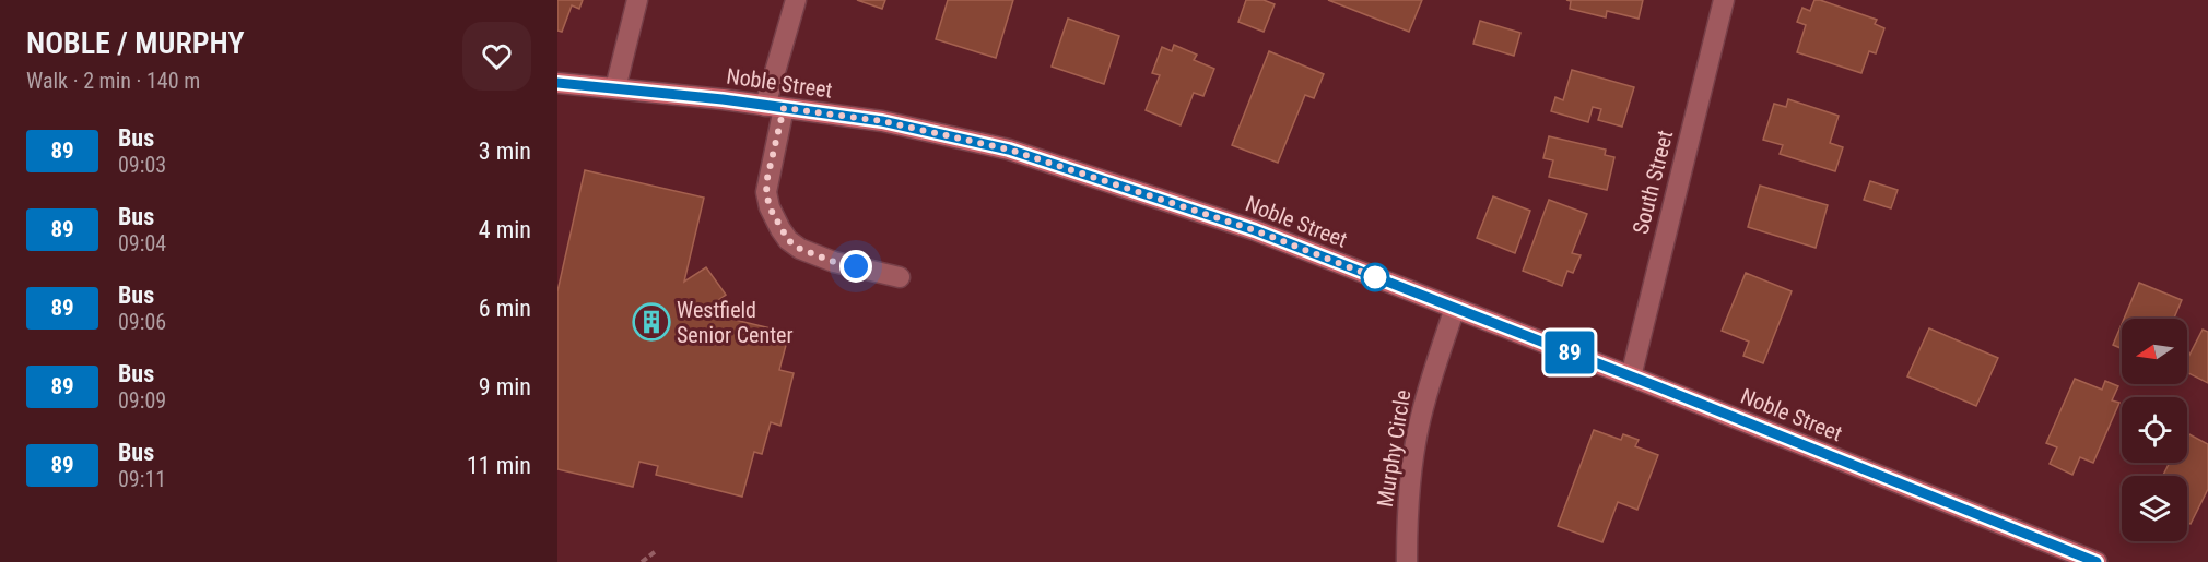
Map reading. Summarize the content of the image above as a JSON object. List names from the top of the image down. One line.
{"streets":{"main road":["Noble Street"],"street":["South Street","Murphy Circle"]},"crossings":[["Noble Street","South Street"],["Noble Street","Murphy Circle"]],"places":{"building":["Westfield Senior Center"]},"lines":["bus line 89"],"north":"left","page":{"heading":["NOBLE / MURPHY","Walk · 2 min · 140 m"],"on_map":"89","list":[{"mark":"89","name":"Bus","note":"09:03","value":"3 min"},{"mark":"89","name":"Bus","note":"09:04","value":"4 min"},{"mark":"89","name":"Bus","note":"09:06","value":"6 min"},{"mark":"89","name":"Bus","note":"09:09","value":"9 min"},{"mark":"89","name":"Bus","note":"09:11","value":"11 min"}]}}
